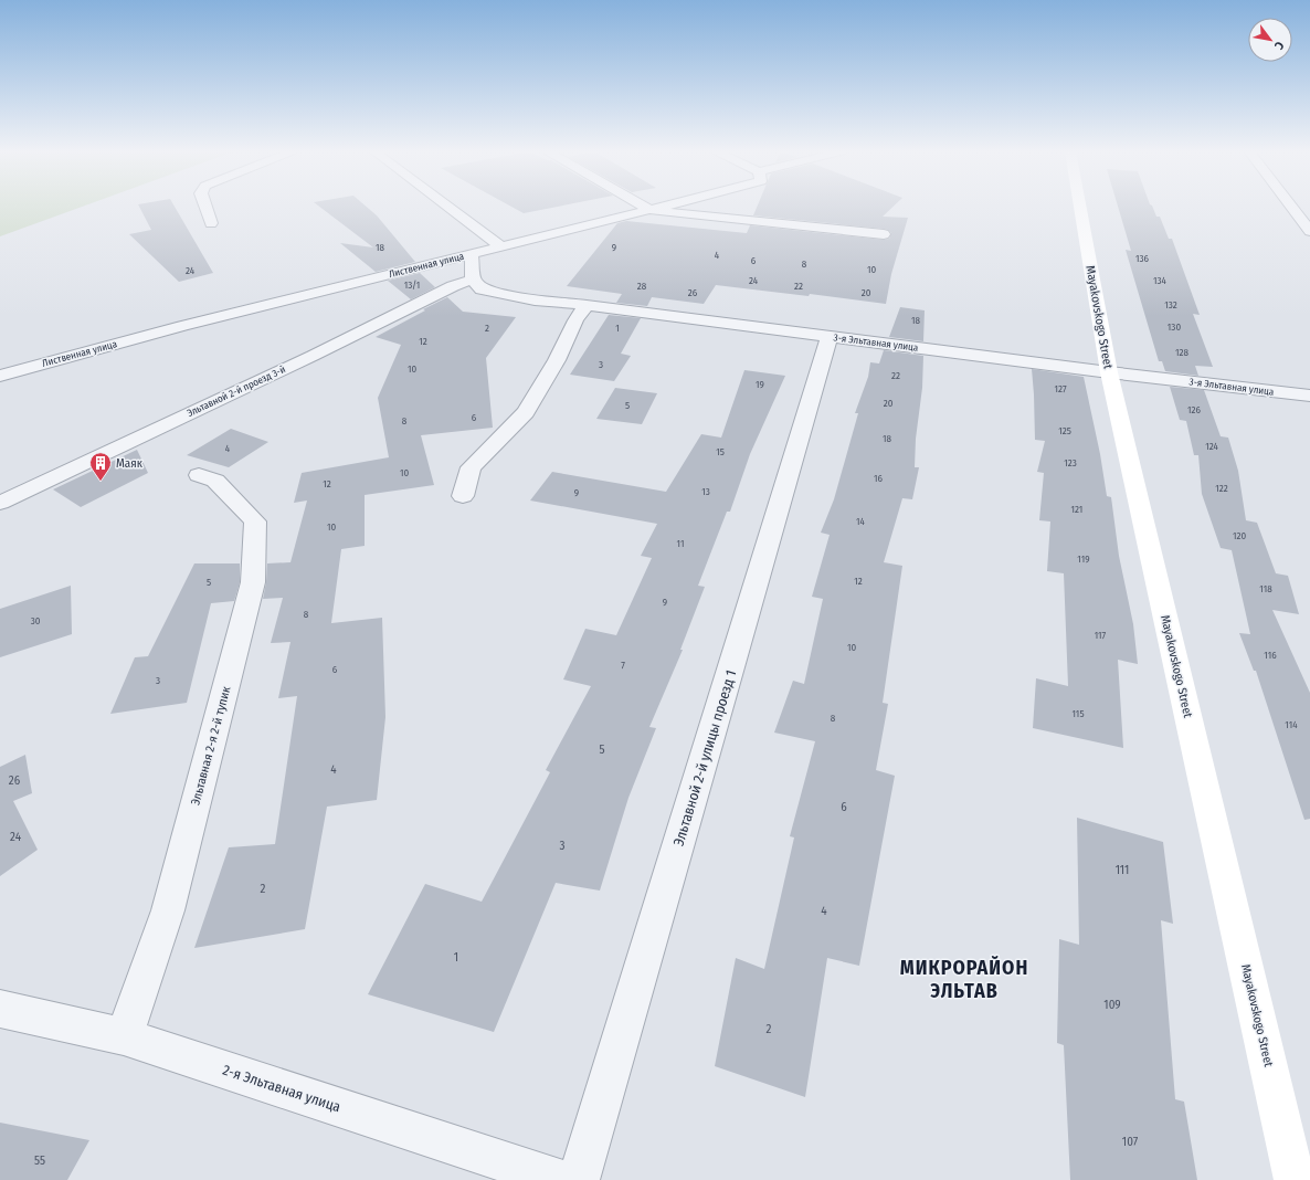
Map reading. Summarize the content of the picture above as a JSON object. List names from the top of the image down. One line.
{"streets":{"street":["Лиственная улица","Mayakovskogo Street","3-я Эльтавная улица","Эльтавной 2-й проезд 3-й","Эльтавная 2-я 2-й тупик","Эльтавной 2-й улицы проезд 1","2-я Эльтавная улица"]},"crossings":[["Mayakovskogo Street","3-я Эльтавная улица"],["3-я Эльтавная улица","Эльтавной 2-й проезд 3-й"],["3-я Эльтавная улица","Эльтавной 2-й улицы проезд 1"],["Эльтавная 2-я 2-й тупик","2-я Эльтавная улица"]],"districts":["МИКРОРАЙОН ЭЛЬТАВ"],"places":{"building":["Маяк"]},"house_numbers":["18","9","4","136","6","8","10","24","24","134","13/1","28","22","26","20","132","18","130","2","1","12","128","3","10","22","19","127","20","5","126","6","8","125","18","124","4","15","123","10","16","12","122","13","9","121","14","10","120","11","119","12","5","118","9","8","30","117","10","116","7","6","3","115","8","114","5","4","26","6","24","3","111","2","4","1","109","2","107","55"],"north":"bottom right"}
